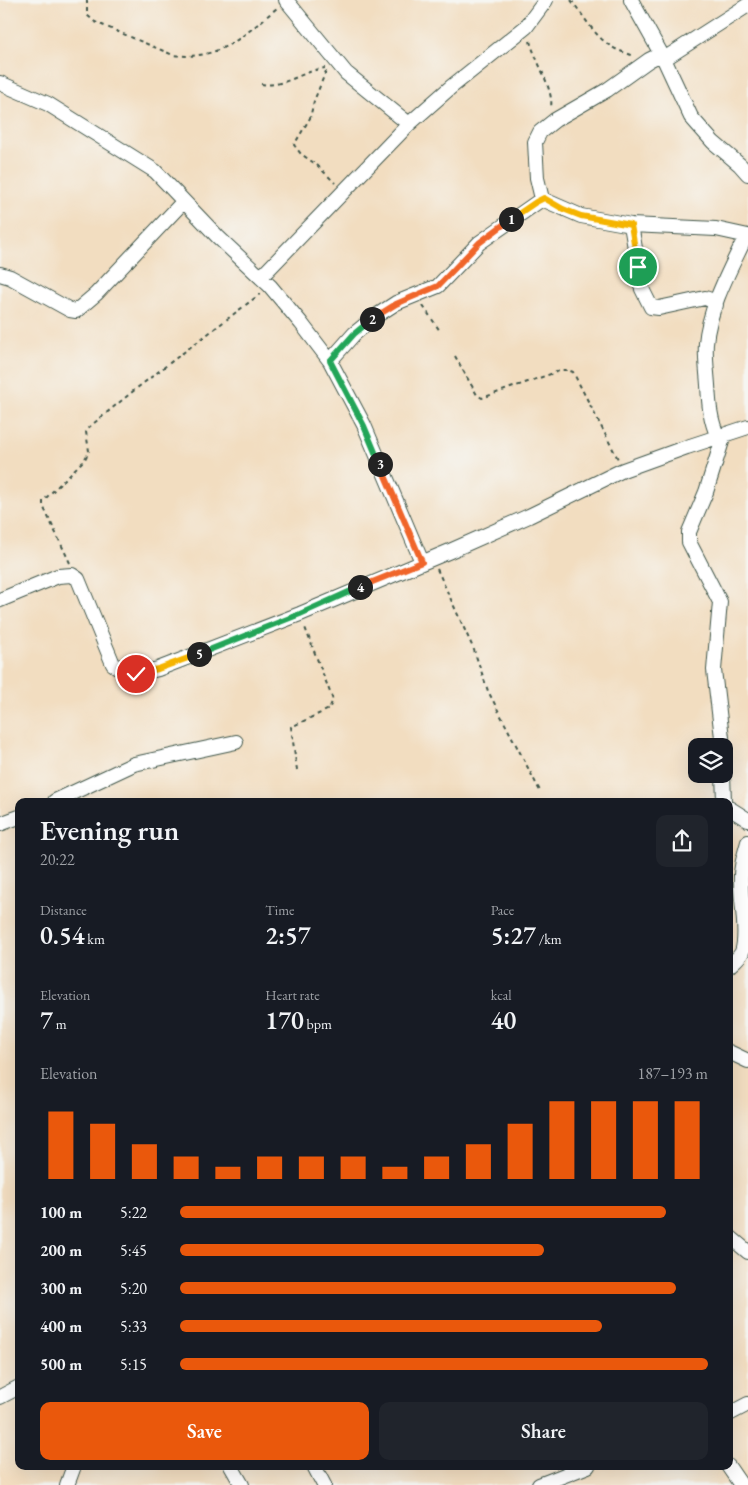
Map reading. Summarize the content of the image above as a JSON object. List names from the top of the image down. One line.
{"page":{"pins":["1","2","3","4","5"],"heading":["Evening run","20:22"],"stats":[["Distance","0.54 km"],["Time","2:57"],["Pace","5:27 /km"],["Elevation","7 m"],["Heart rate","170 bpm"],["kcal","40"]],"chart":["Elevation","187–193 m"],"list":[{"name":"100 m","note":"5:22"},{"name":"200 m","note":"5:45"},{"name":"300 m","note":"5:20"},{"name":"400 m","note":"5:33"},{"name":"500 m","note":"5:15"}],"buttons":["Save","Share"]}}
